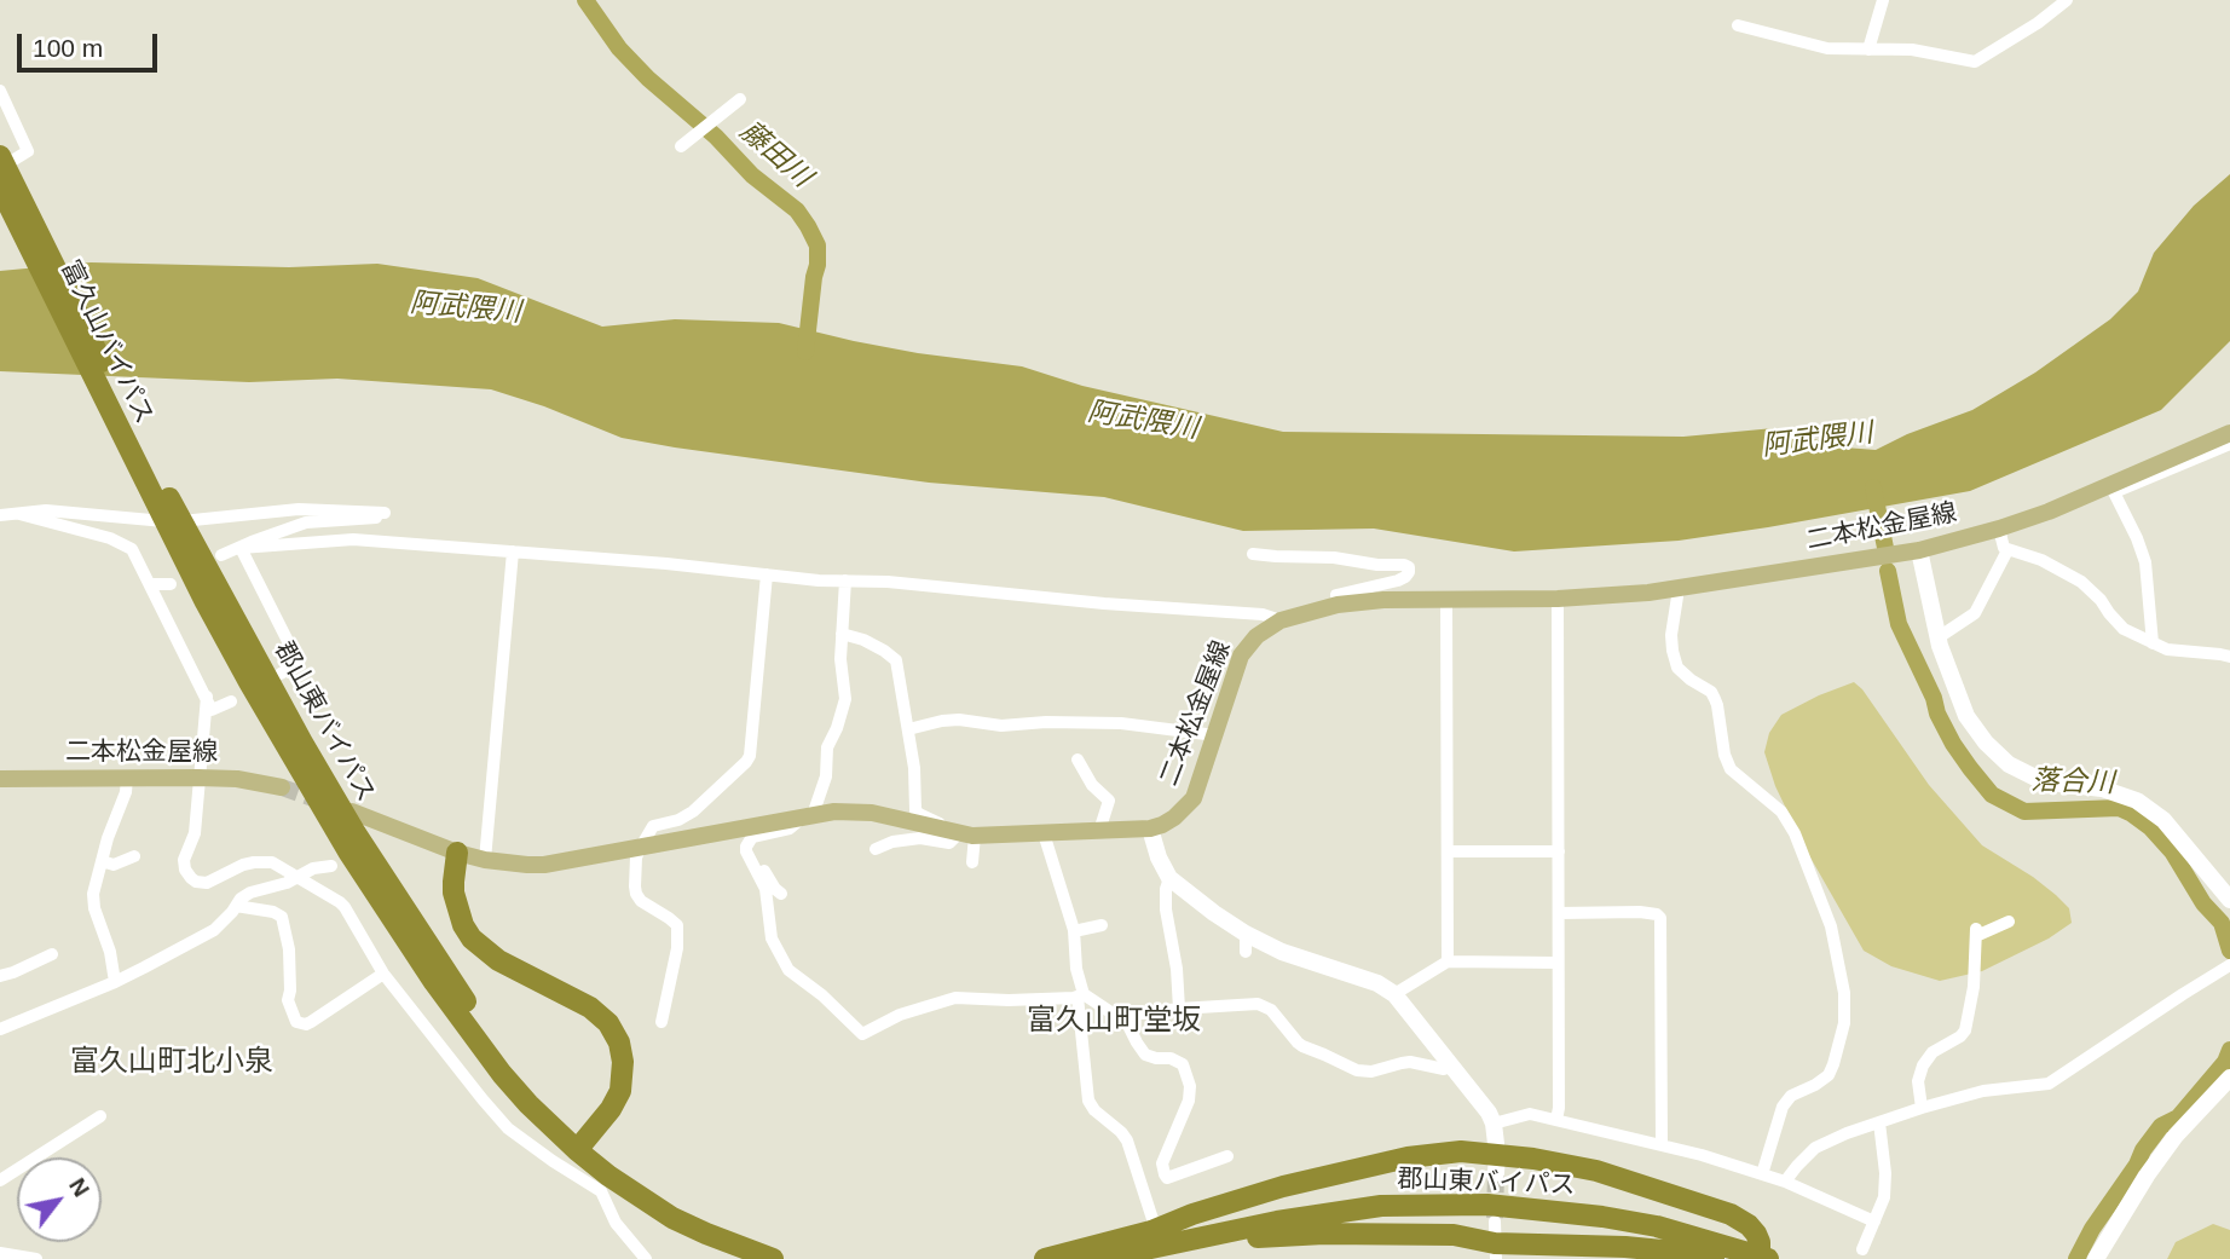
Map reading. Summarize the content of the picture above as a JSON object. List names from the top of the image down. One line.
{"streets":{"highway":["富久山バイパス","郡山東バイパス"],"main road":["二本松金屋線"]},"crossings":[["富久山バイパス","郡山東バイパス"]],"districts":["富久山町堂坂","富久山町北小泉"],"water":["藤田川","阿武隈川","落合川"],"scale_bar":"100 m","north":"top right"}
